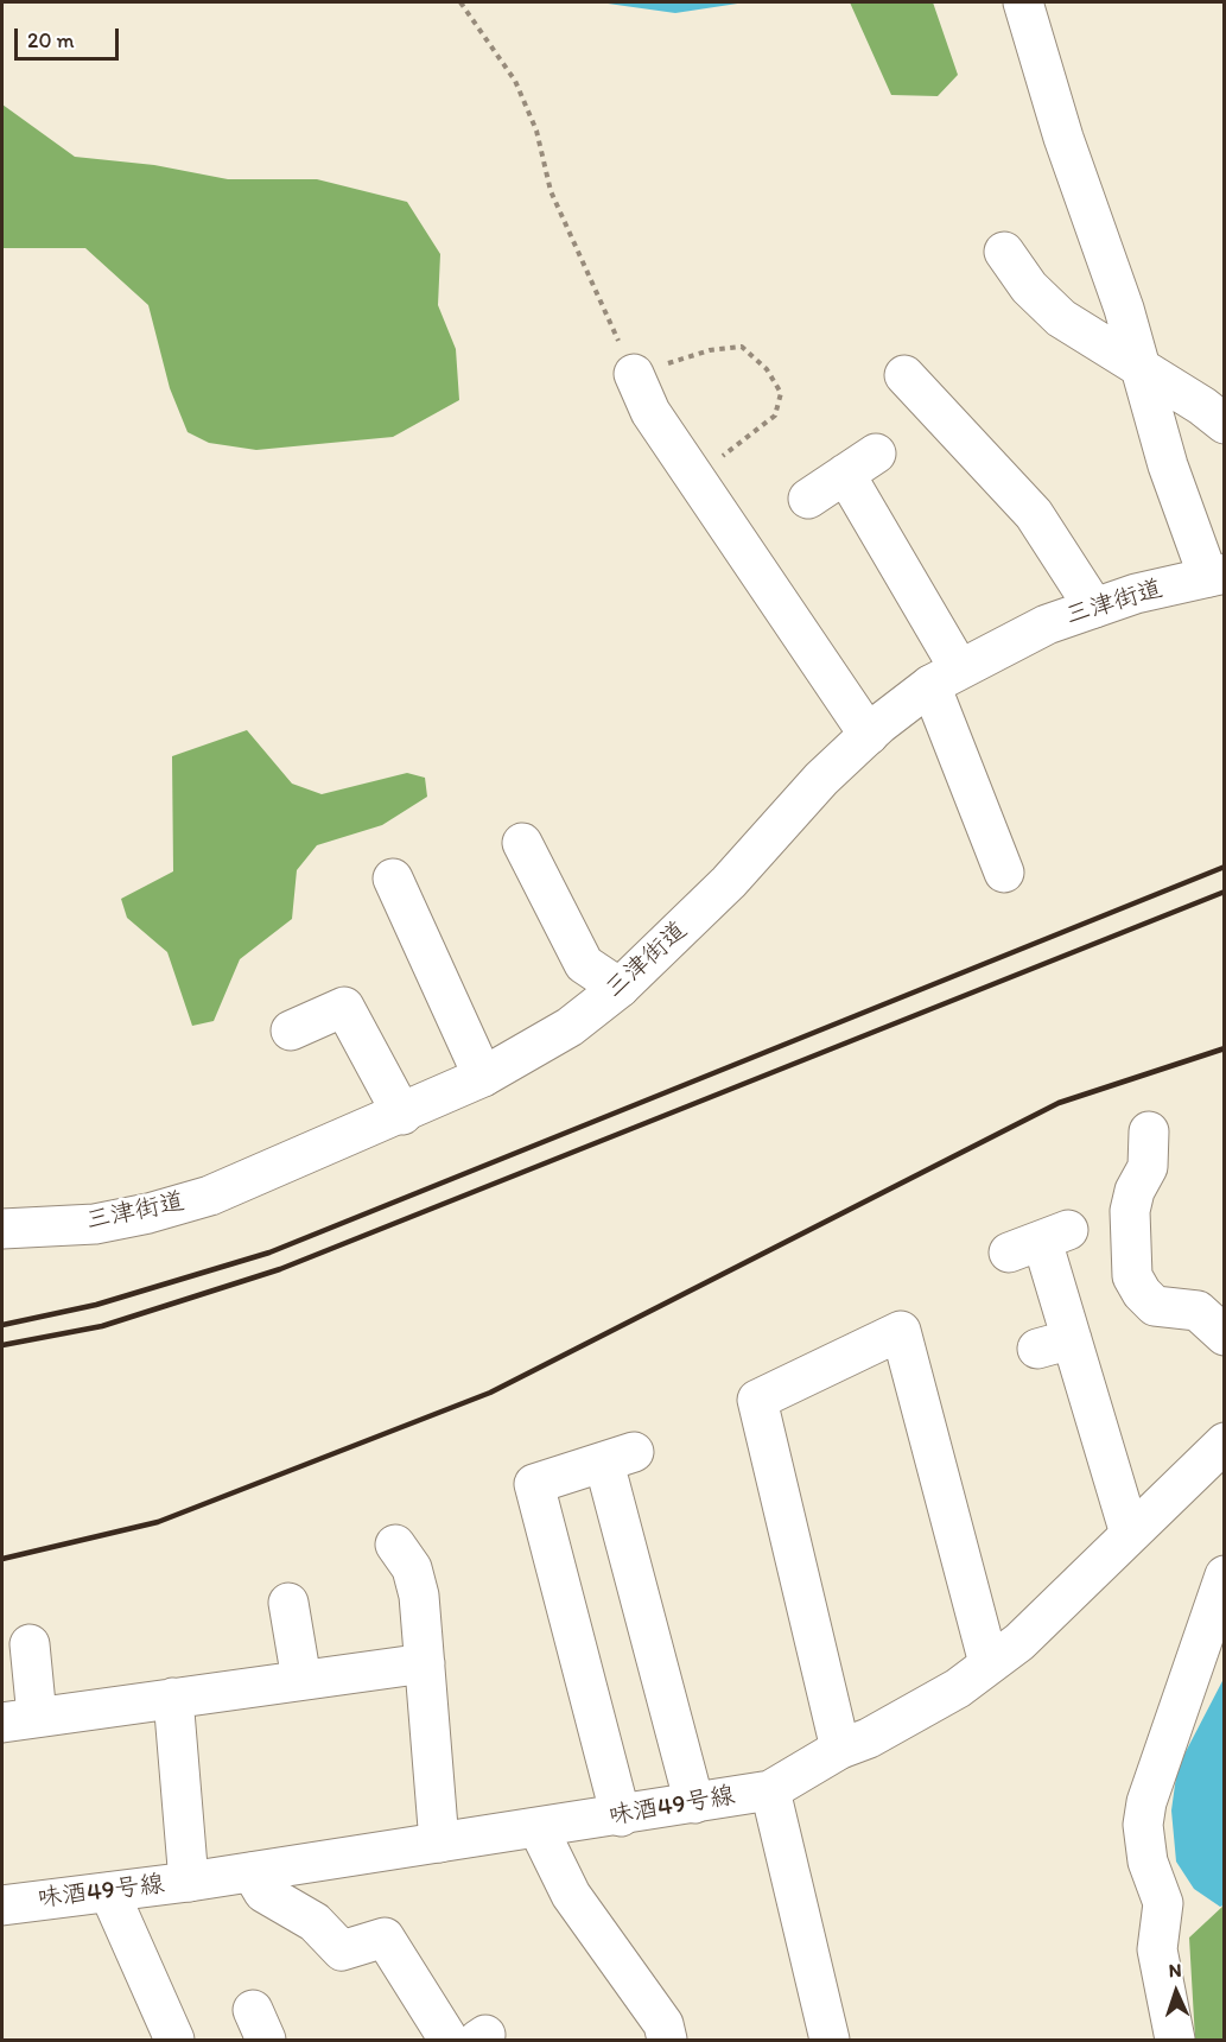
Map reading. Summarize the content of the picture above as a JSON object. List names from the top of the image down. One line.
{"streets":{"street":["三津街道","味酒49号線"]},"scale_bar":"20 m","north":"top"}
